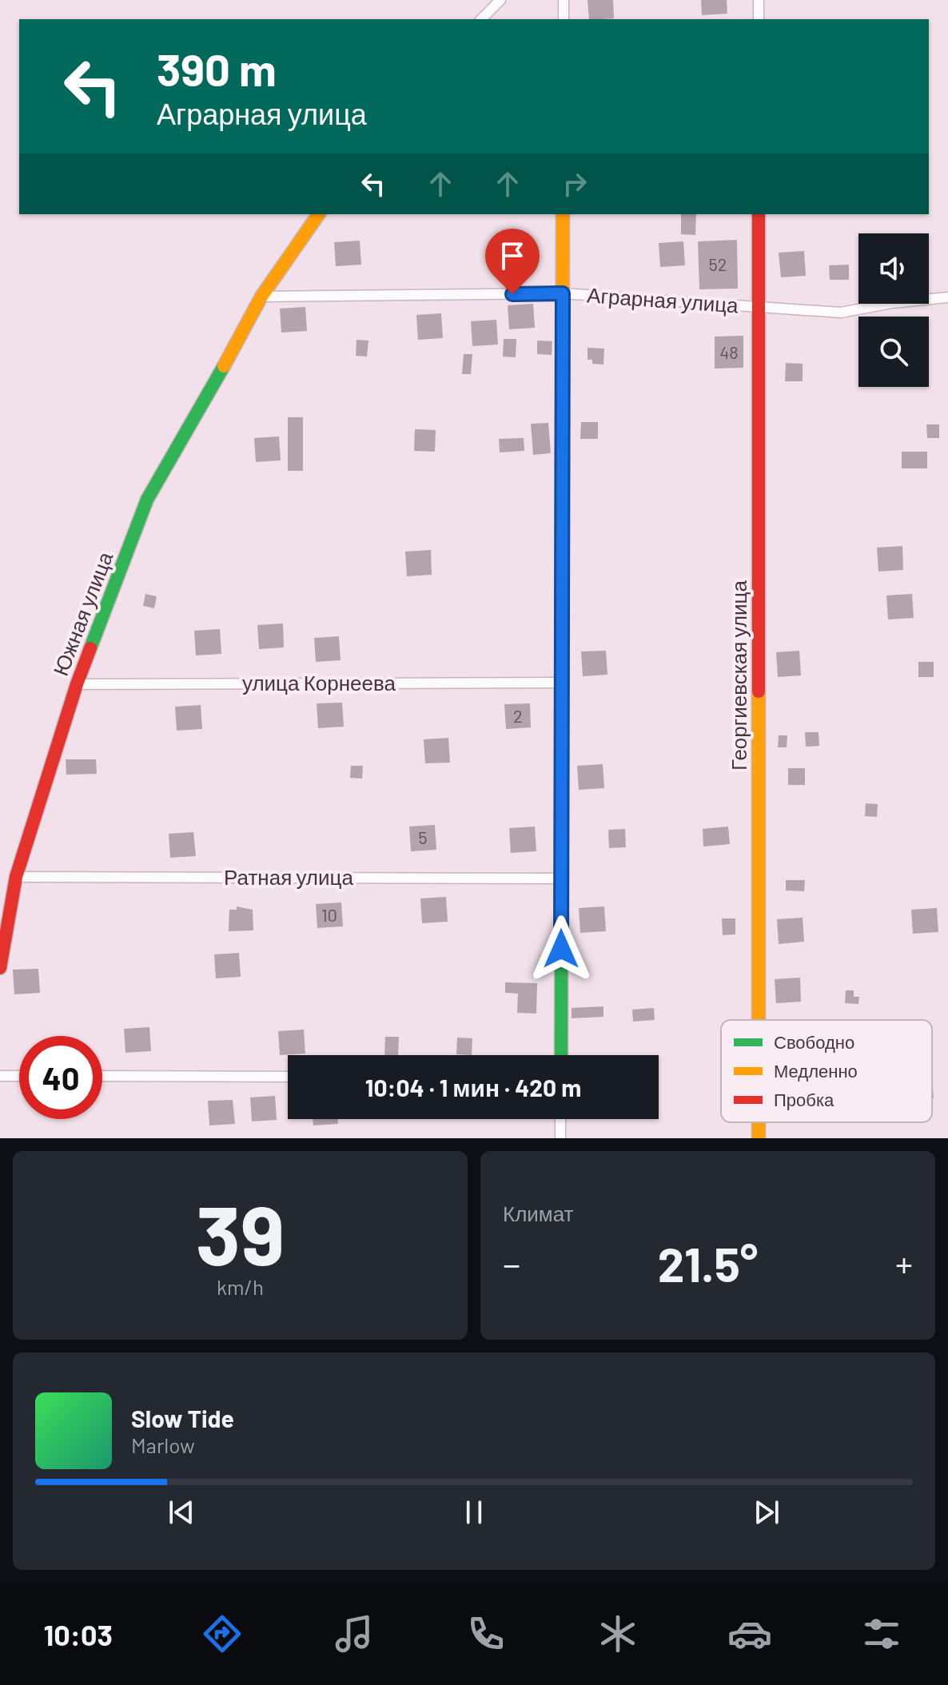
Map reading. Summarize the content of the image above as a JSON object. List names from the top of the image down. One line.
{"streets":{"street":["Аграрная улица","Южная улица","Георгиевская улица","улица Корнеева","Ратная улица"]},"crossings":[["Аграрная улица","Южная улица"],["Аграрная улица","Георгиевская улица"],["Южная улица","улица Корнеева"],["Южная улица","Ратная улица"]],"house_numbers":["52","48","2","5","10"],"legend":["Свободно","Медленно","Пробка"],"page":{"turn":["390 m","Аграрная улица"],"limit":"40","trip":"10:04 · 1 мин · 420 m","tile":[["39","km/h"],"Климат"],"heat":["−","21.5°","+"],"song":["Slow Tide","Marlow"],"tabs":"10:03"}}
